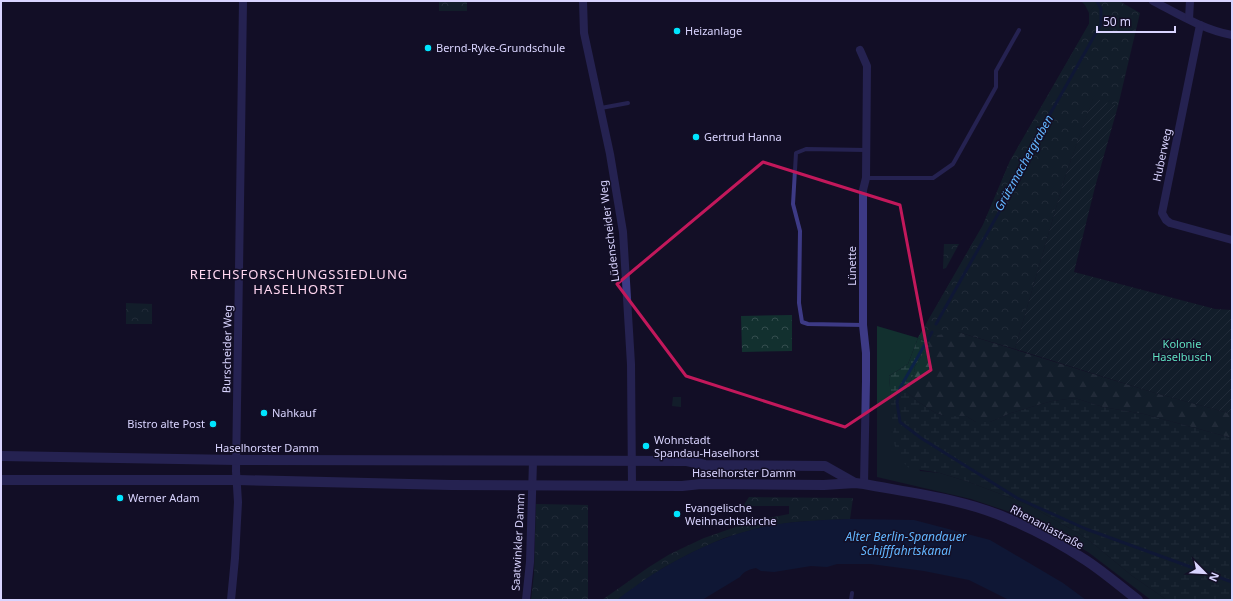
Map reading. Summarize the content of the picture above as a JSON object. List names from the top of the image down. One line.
{"streets":{"street":["Huberweg","Lüdenscheider Weg","Lünette","Burscheider Weg","Haselhorster Damm","Rhenaniastraße","Saatwinkler Damm"]},"crossings":[["Lüdenscheider Weg","Haselhorster Damm"],["Lünette","Haselhorster Damm"],["Lünette","Rhenaniastraße"],["Burscheider Weg","Haselhorster Damm"],["Haselhorster Damm","Rhenaniastraße"],["Haselhorster Damm","Saatwinkler Damm"]],"districts":["REICHSFORSCHUNGSSIEDLUNG HASELHORST"],"water":["Grützmachergraben","Alter Berlin-Spandauer Schifffahrtskanal"],"parks":["Kolonie Haselbusch"],"places":["Heizanlage","Bernd-Ryke-Grundschule","Gertrud Hanna","Nahkauf","Bistro alte Post","Wohnstadt Spandau-Haselhorst","Werner Adam","Evangelische Weihnachtskirche"],"scale_bar":"50 m","north":"bottom right"}
